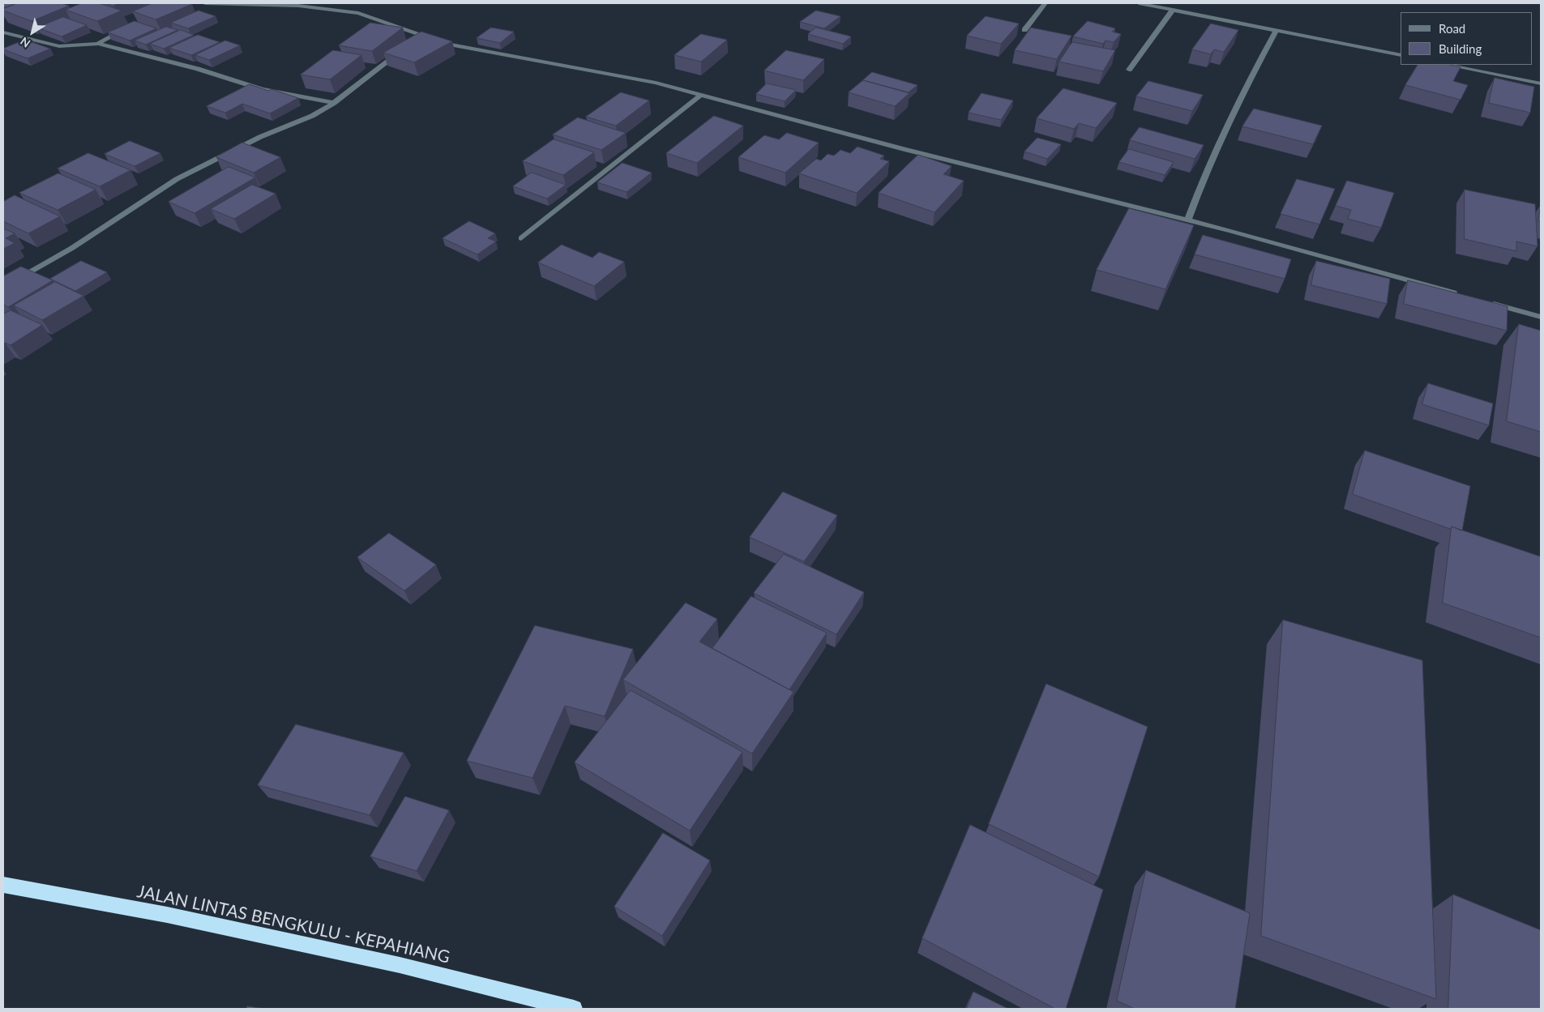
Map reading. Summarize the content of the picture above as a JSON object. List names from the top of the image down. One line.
{"streets":{"highway":["JALAN LINTAS BENGKULU - KEPAHIANG"]},"legend":["Road","Building"],"north":"bottom left"}
